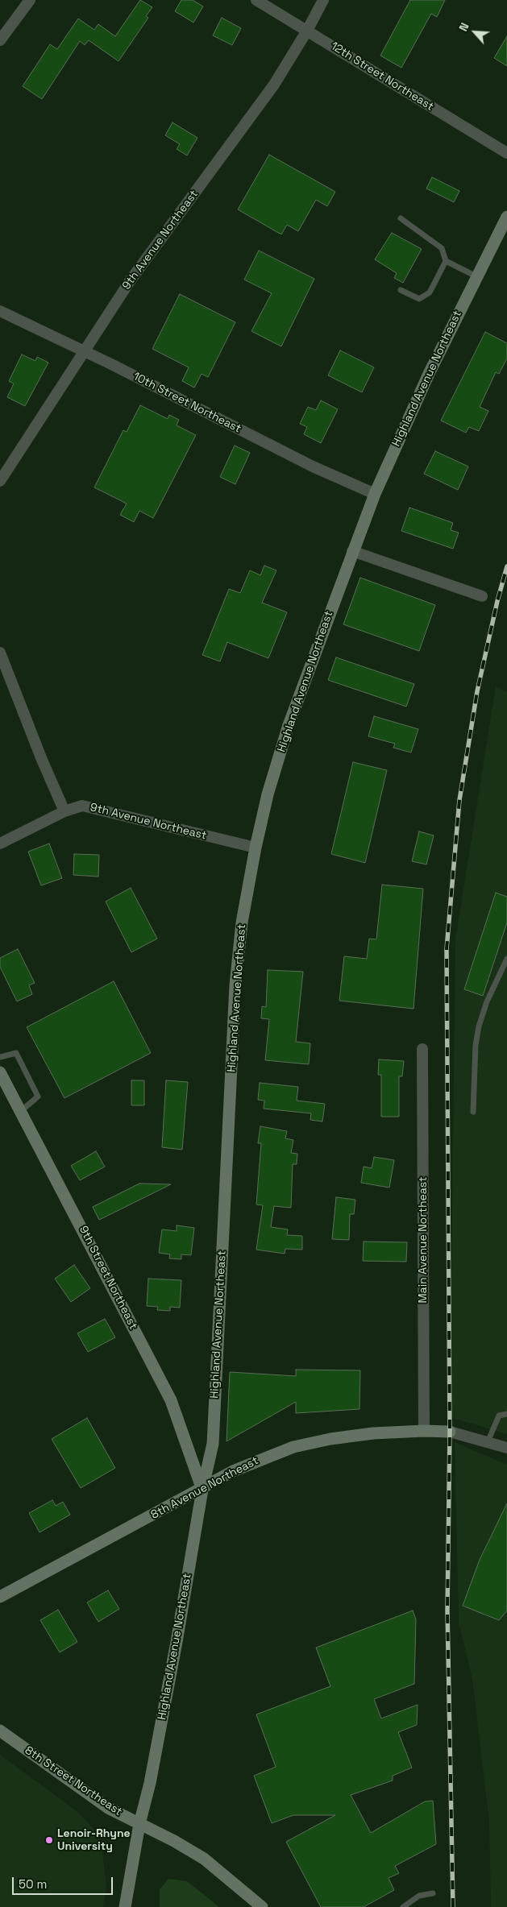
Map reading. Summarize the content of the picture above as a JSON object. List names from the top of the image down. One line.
{"streets":{"main road":["Highland Avenue Northeast","9th Street Northeast","8th Avenue Northeast","8th Street Northeast"],"street":["12th Street Northeast","9th Avenue Northeast","10th Street Northeast","Main Avenue Northeast"]},"crossings":[["12th Street Northeast","9th Avenue Northeast"],["9th Avenue Northeast","Highland Avenue Northeast"],["9th Avenue Northeast","10th Street Northeast"],["Highland Avenue Northeast","10th Street Northeast"],["Highland Avenue Northeast","9th Street Northeast"],["Highland Avenue Northeast","8th Avenue Northeast"],["Highland Avenue Northeast","8th Street Northeast"],["Main Avenue Northeast","8th Avenue Northeast"],["9th Street Northeast","8th Avenue Northeast"]],"places":["Lenoir-Rhyne University"],"scale_bar":"50 m","north":"top left"}
